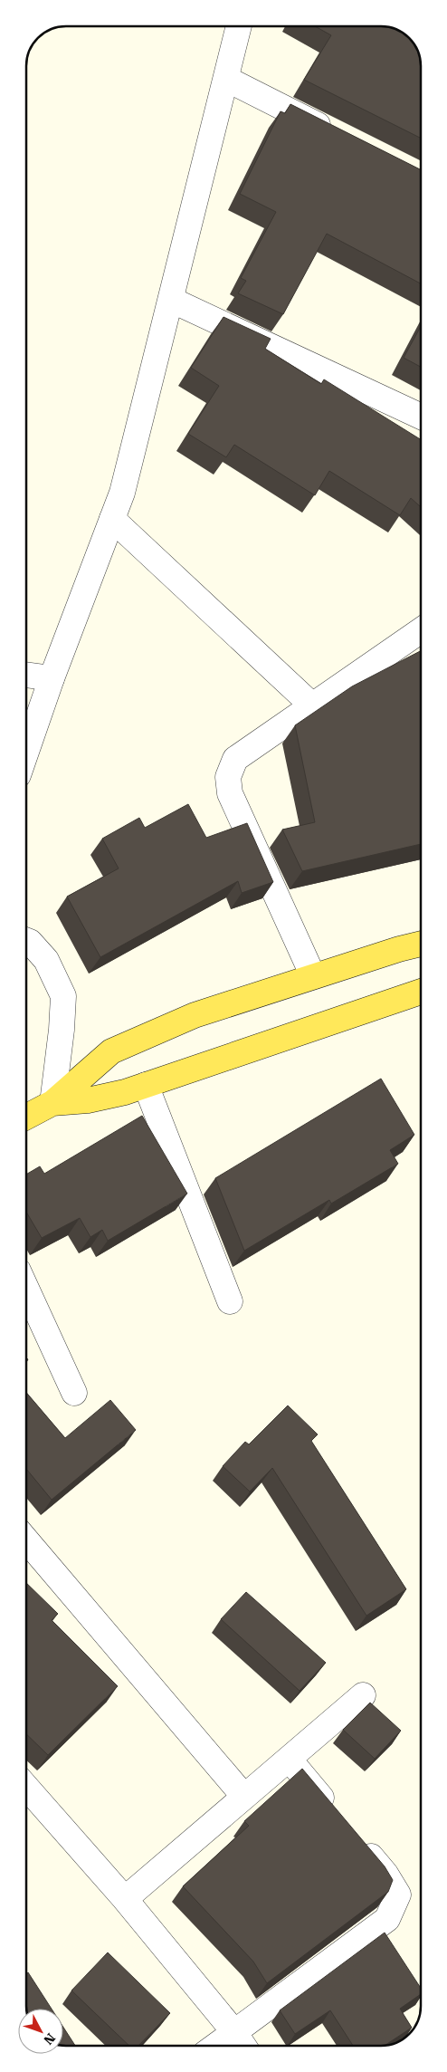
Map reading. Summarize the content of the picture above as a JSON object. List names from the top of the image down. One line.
{"north":"bottom right"}
